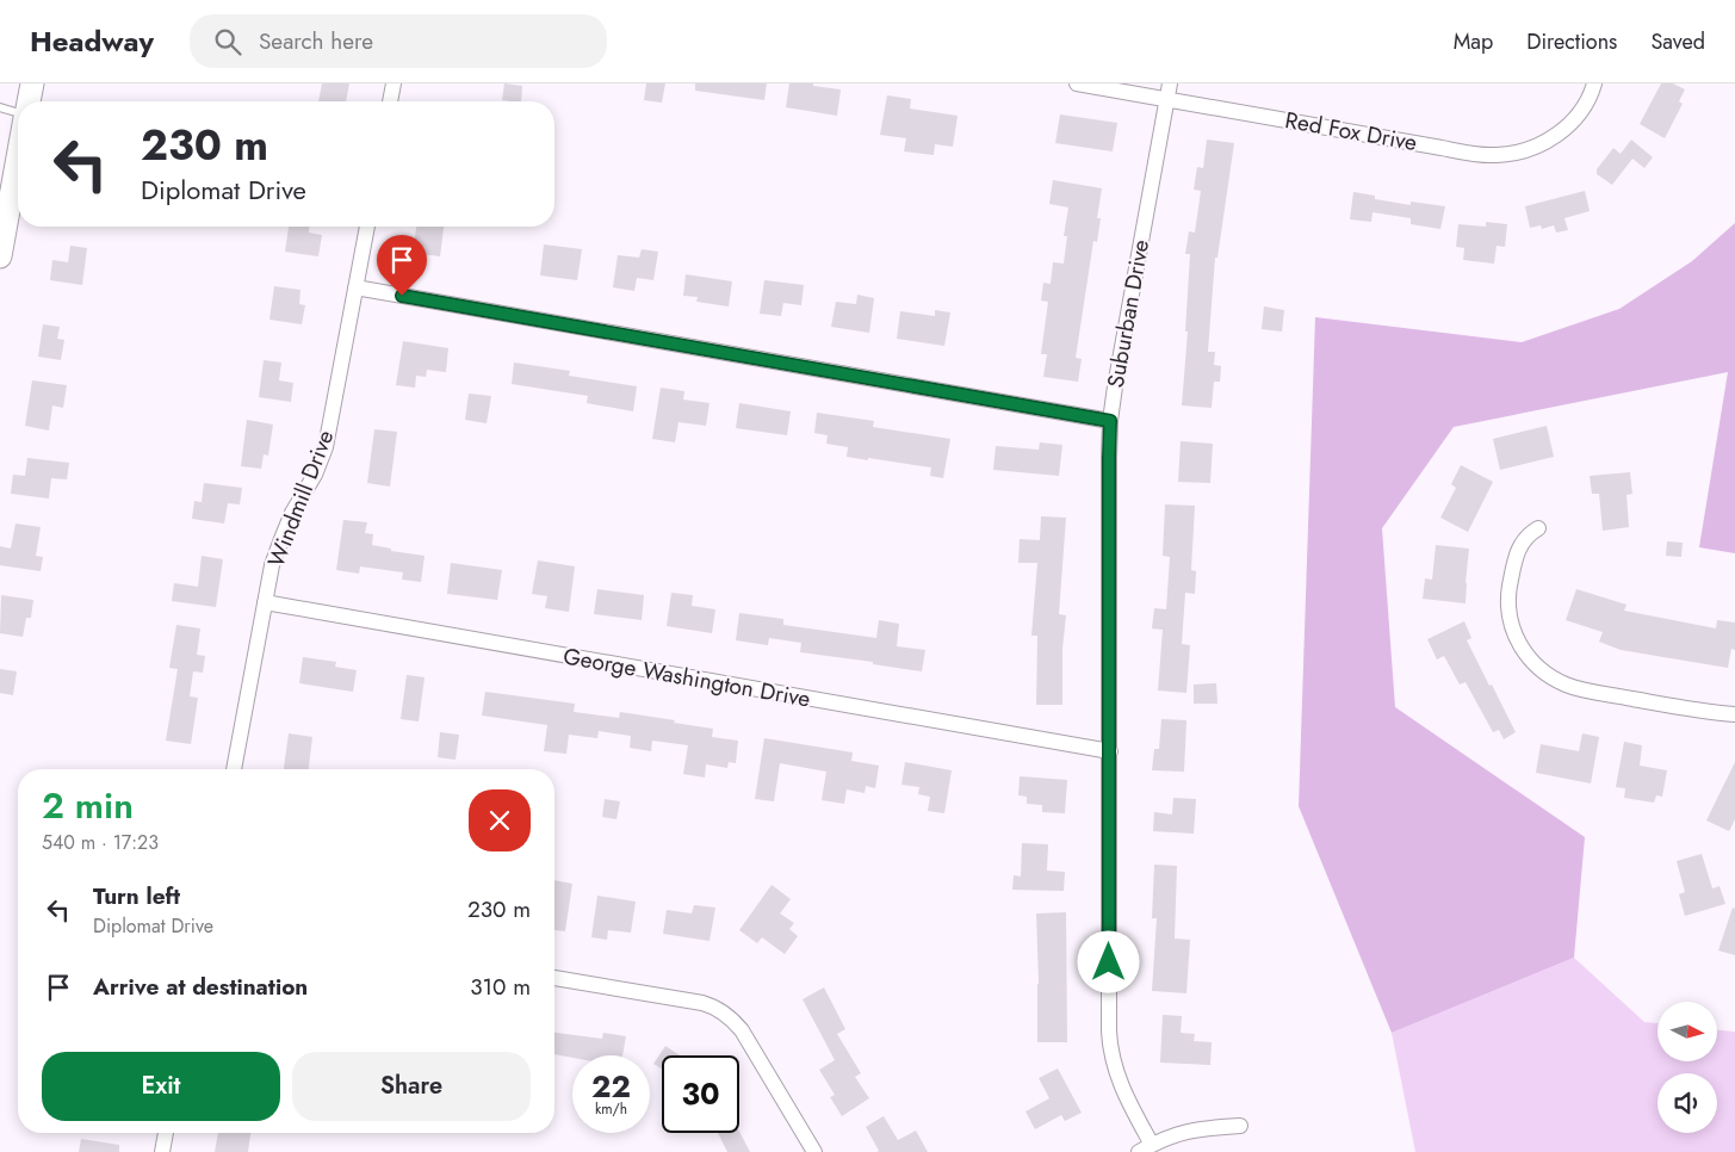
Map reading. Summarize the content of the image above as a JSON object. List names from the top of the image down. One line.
{"streets":{"street":["Red Fox Drive","Suburban Drive","Windmill Drive","George Washington Drive"]},"crossings":[["Red Fox Drive","Suburban Drive"],["Suburban Drive","George Washington Drive"],["Windmill Drive","George Washington Drive"]],"north":"right","page":{"header":"Headway","search":"Search here","nav":["Map","Directions","Saved"],"turn":["230 m","Diplomat Drive"],"heading":["2 min","540 m · 17:23"],"list":[{"name":"Turn left","note":"Diplomat Drive","value":"230 m"},{"name":"Arrive at destination","value":"310 m"}],"buttons":["Exit","Share"],"speed":"22 km/h","limit":"30"}}
